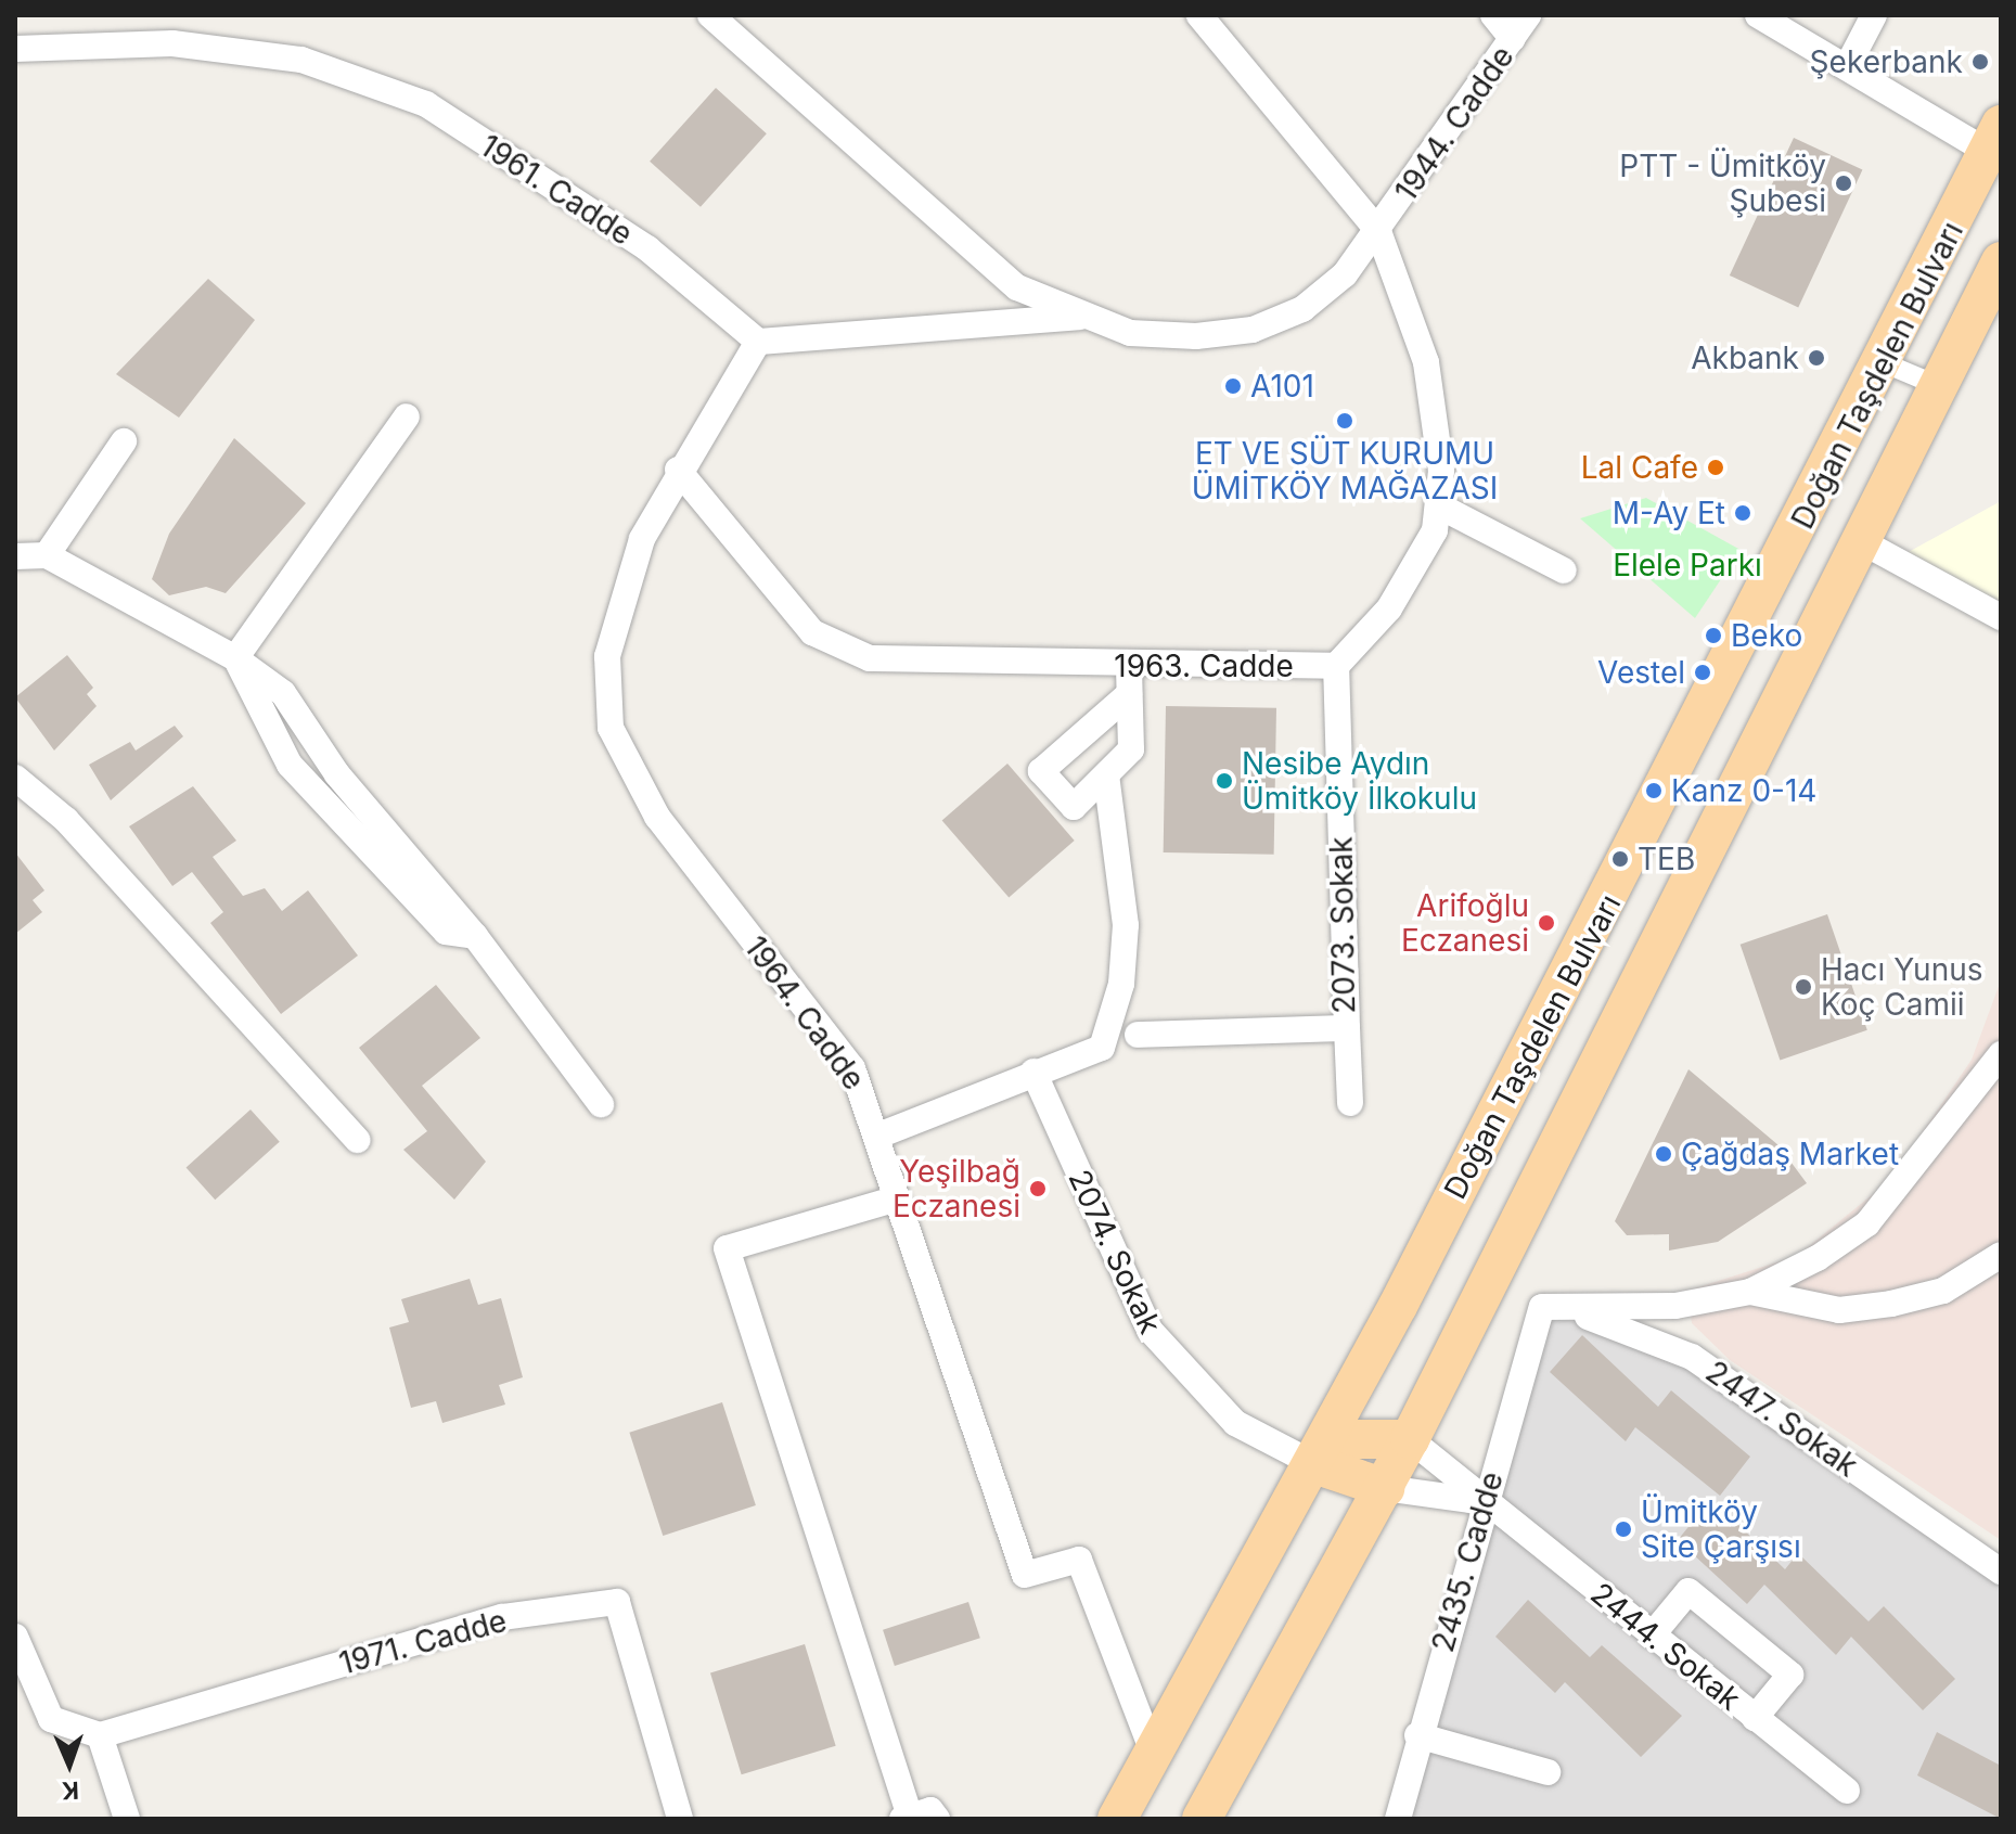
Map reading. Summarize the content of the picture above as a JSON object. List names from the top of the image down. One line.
{"streets":{"main road":["Doğan Taşdelen Bulvarı"],"street":["1944. Cadde","1961. Cadde","1963. Cadde","2073. Sokak","1964. Cadde","2074. Sokak","2447. Sokak","2435. Cadde","1971. Cadde","2444. Sokak"]},"crossings":[["1944. Cadde","1963. Cadde"],["1961. Cadde","1964. Cadde"],["Doğan Taşdelen Bulvarı","1964. Cadde"],["Doğan Taşdelen Bulvarı","2074. Sokak"],["Doğan Taşdelen Bulvarı","2444. Sokak"],["1963. Cadde","2073. Sokak"],["1963. Cadde","1964. Cadde"],["2447. Sokak","2435. Cadde"],["2435. Cadde","2444. Sokak"]],"parks":["Elele Parkı"],"places":["Şekerbank","PTT - Ümitköy Şubesi","Akbank","A101","ET VE SÜT KURUMU ÜMİTKÖY MAĞAZASI","Lal Cafe","M-Ay Et","Beko","Vestel","Nesibe Aydın Ümitköy İlkokulu","Kanz 0-14","TEB","Arifoğlu Eczanesi","Hacı Yunus Koç Camii","Çağdaş Market","Yeşilbağ Eczanesi","Ümitköy Site Çarşısı"],"north":"bottom"}
